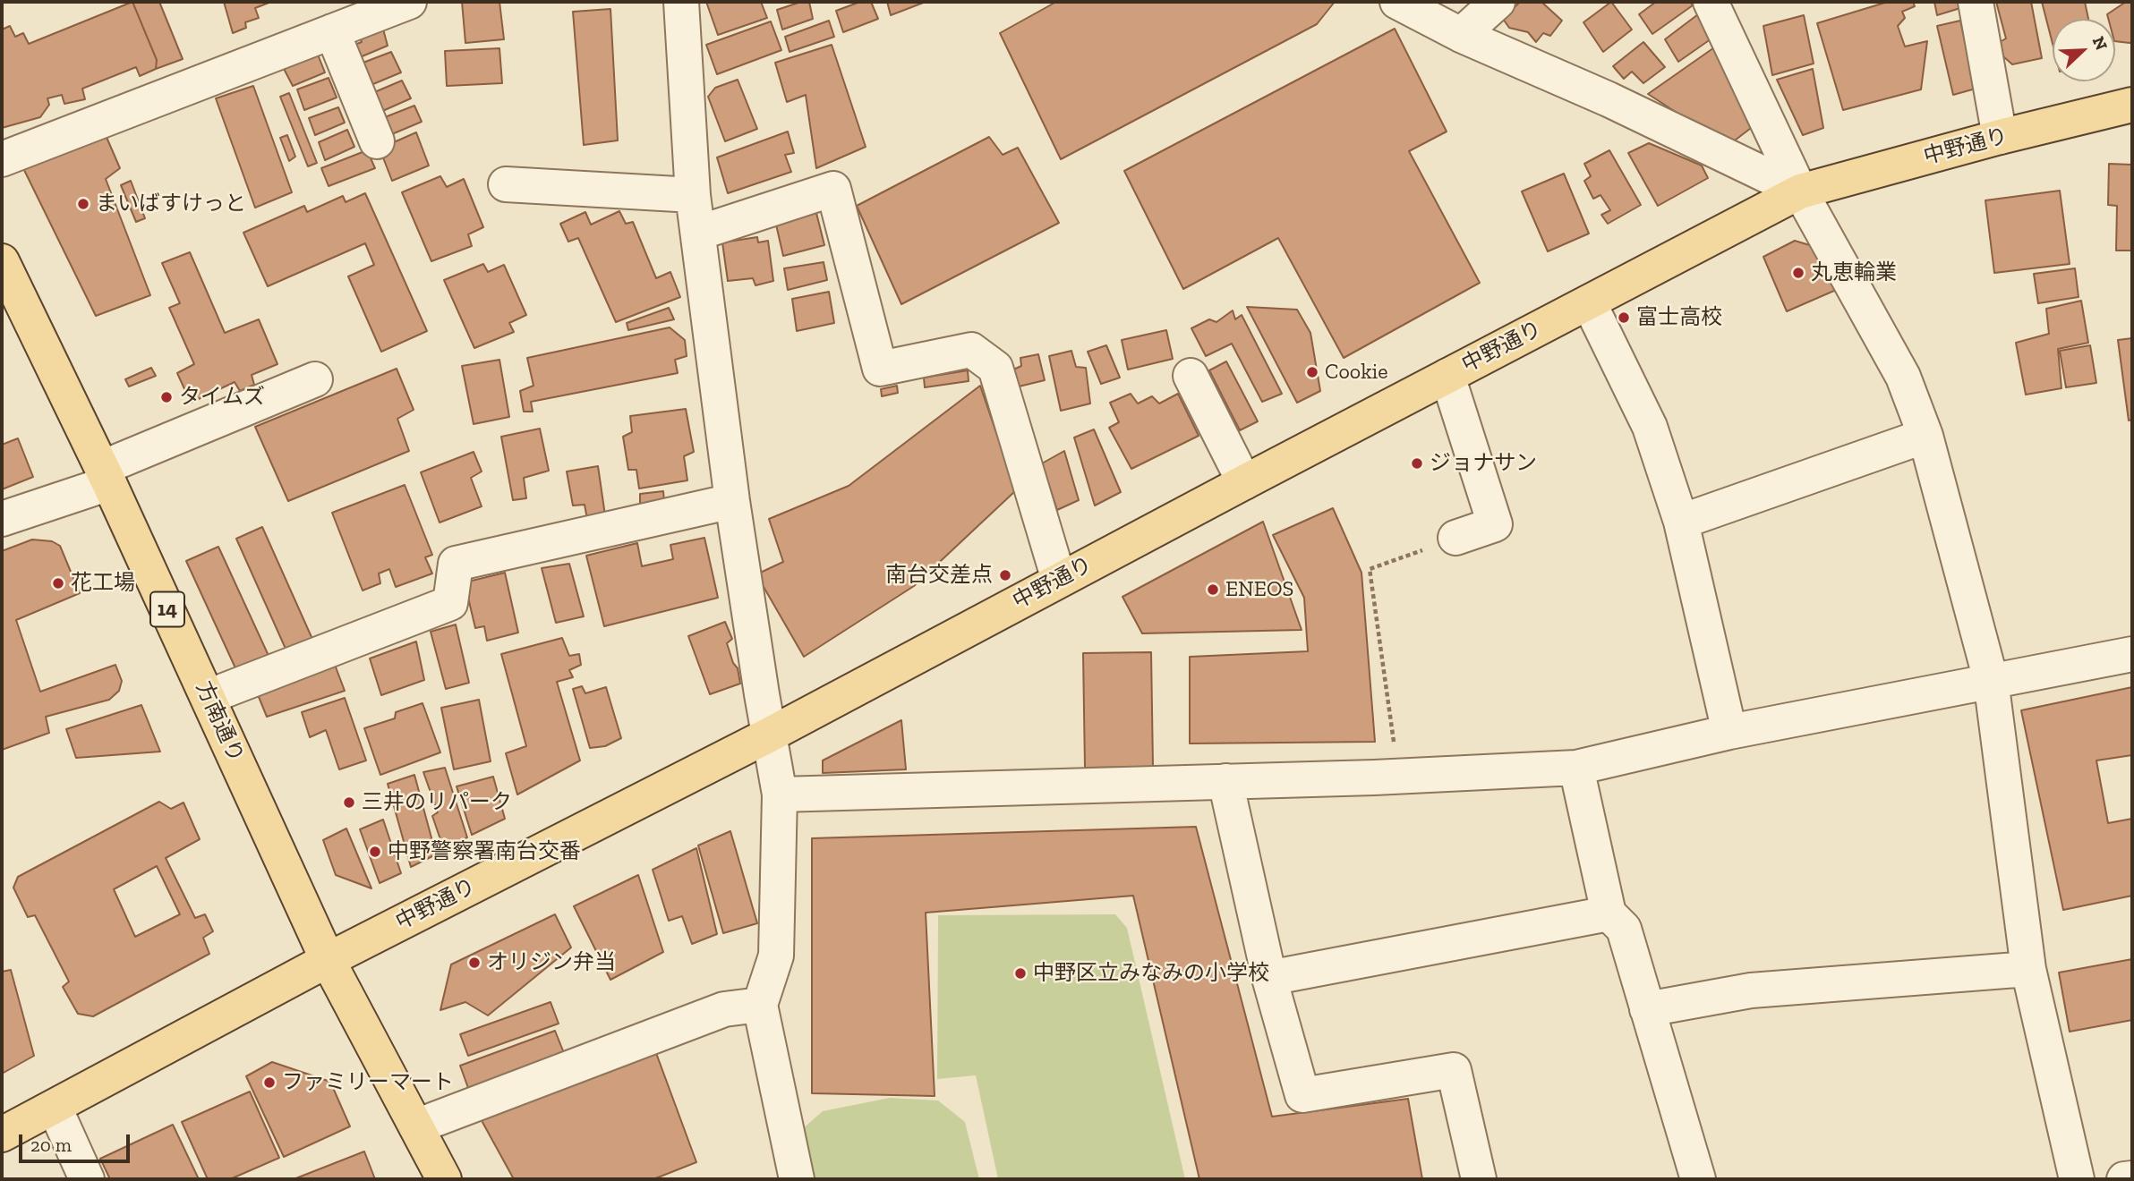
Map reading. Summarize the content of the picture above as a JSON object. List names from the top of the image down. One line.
{"streets":{"main road":["中野通り","14","方南通り"]},"crossings":[["中野通り","方南通り"]],"places":["まいばすけっと","丸恵輪業","富士高校","Cookie","タイムズ","ジョナサン","南台交差点","花工場","ENEOS","三井のリパーク","中野警察署南台交番","オリジン弁当","中野区立みなみの小学校","ファミリーマート"],"scale_bar":"20 m","north":"top right"}
